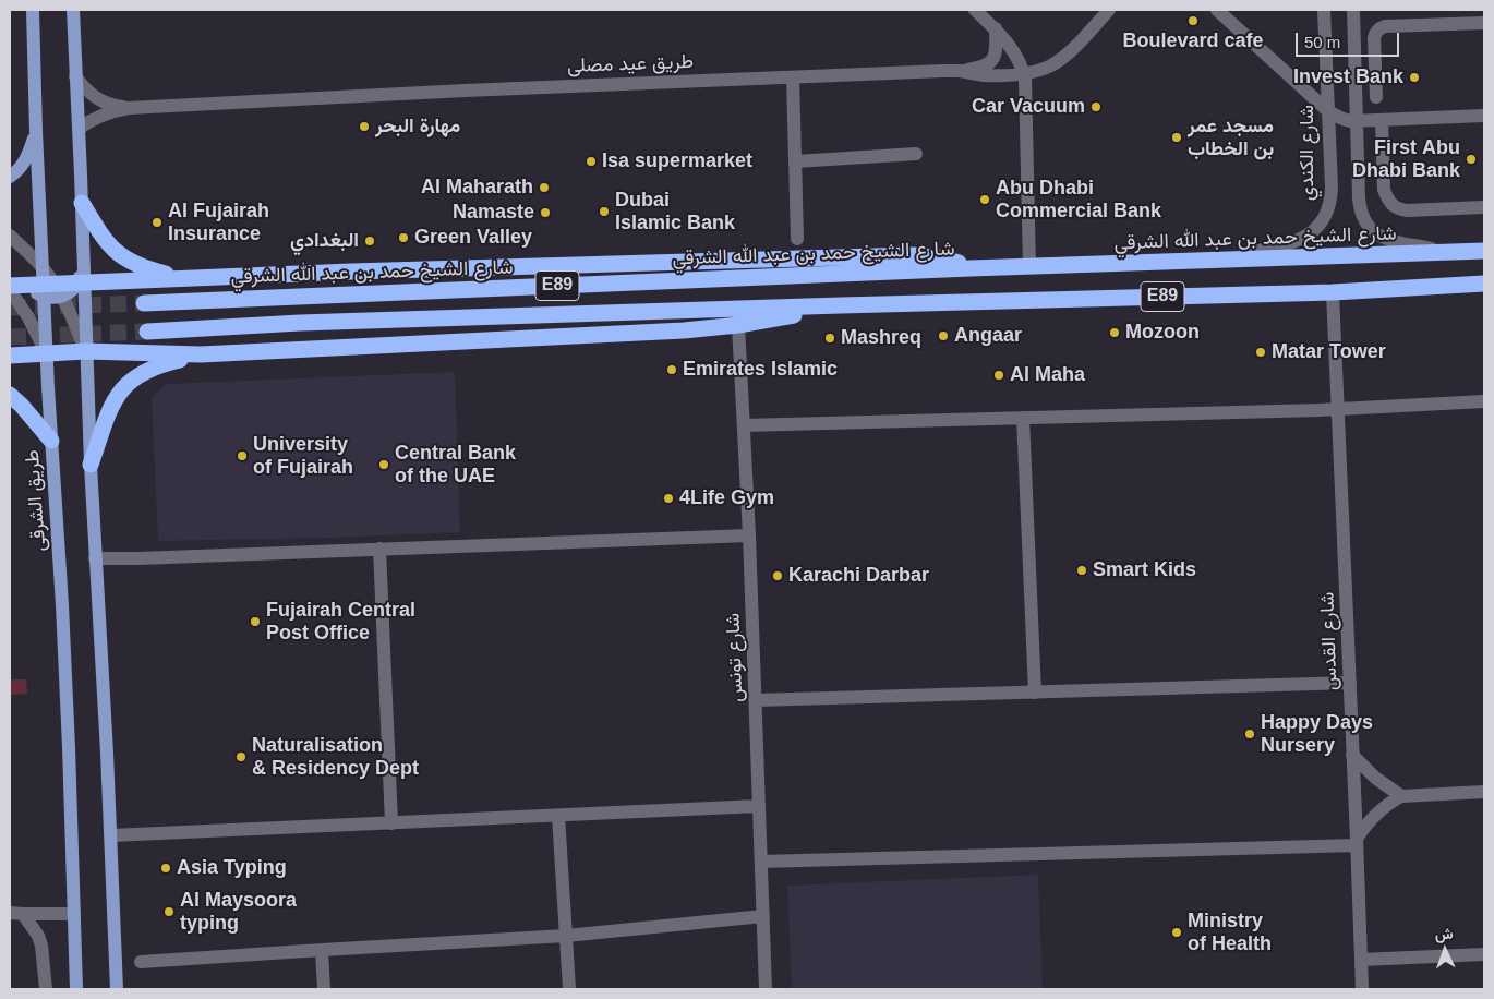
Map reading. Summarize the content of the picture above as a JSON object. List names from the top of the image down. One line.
{"streets":{"highway":["شارع الشيخ حمد بن عبد الله الشرقي","E89"],"main road":["طريق الشرقى"],"street":["طريق عيد مصلى","شارع الكندي","شارع القدس","شارع تونس"]},"crossings":[["شارع الكندي","شارع الشيخ حمد بن عبد الله الشرقي"],["E89","شارع القدس"]],"places":["Boulevard cafe","Invest Bank","Car Vacuum","مهارة البحر","مسجد عمر بن الخطاب","First Abu Dhabi Bank","Isa supermarket","Al Maharath","Abu Dhabi Commercial Bank","Dubai Islamic Bank","Namaste","Al Fujairah Insurance","Green Valley","البغدادي","Mozoon","Angaar","Mashreq","Matar Tower","Emirates Islamic","Al Maha","University of Fujairah","Central Bank of the UAE","4Life Gym","Smart Kids","Karachi Darbar","Fujairah Central Post Office","Happy Days Nursery","Naturalisation & Residency Dept","Asia Typing","Al Maysoora typing","Ministry of Health"],"scale_bar":"50 m","north":"top"}
